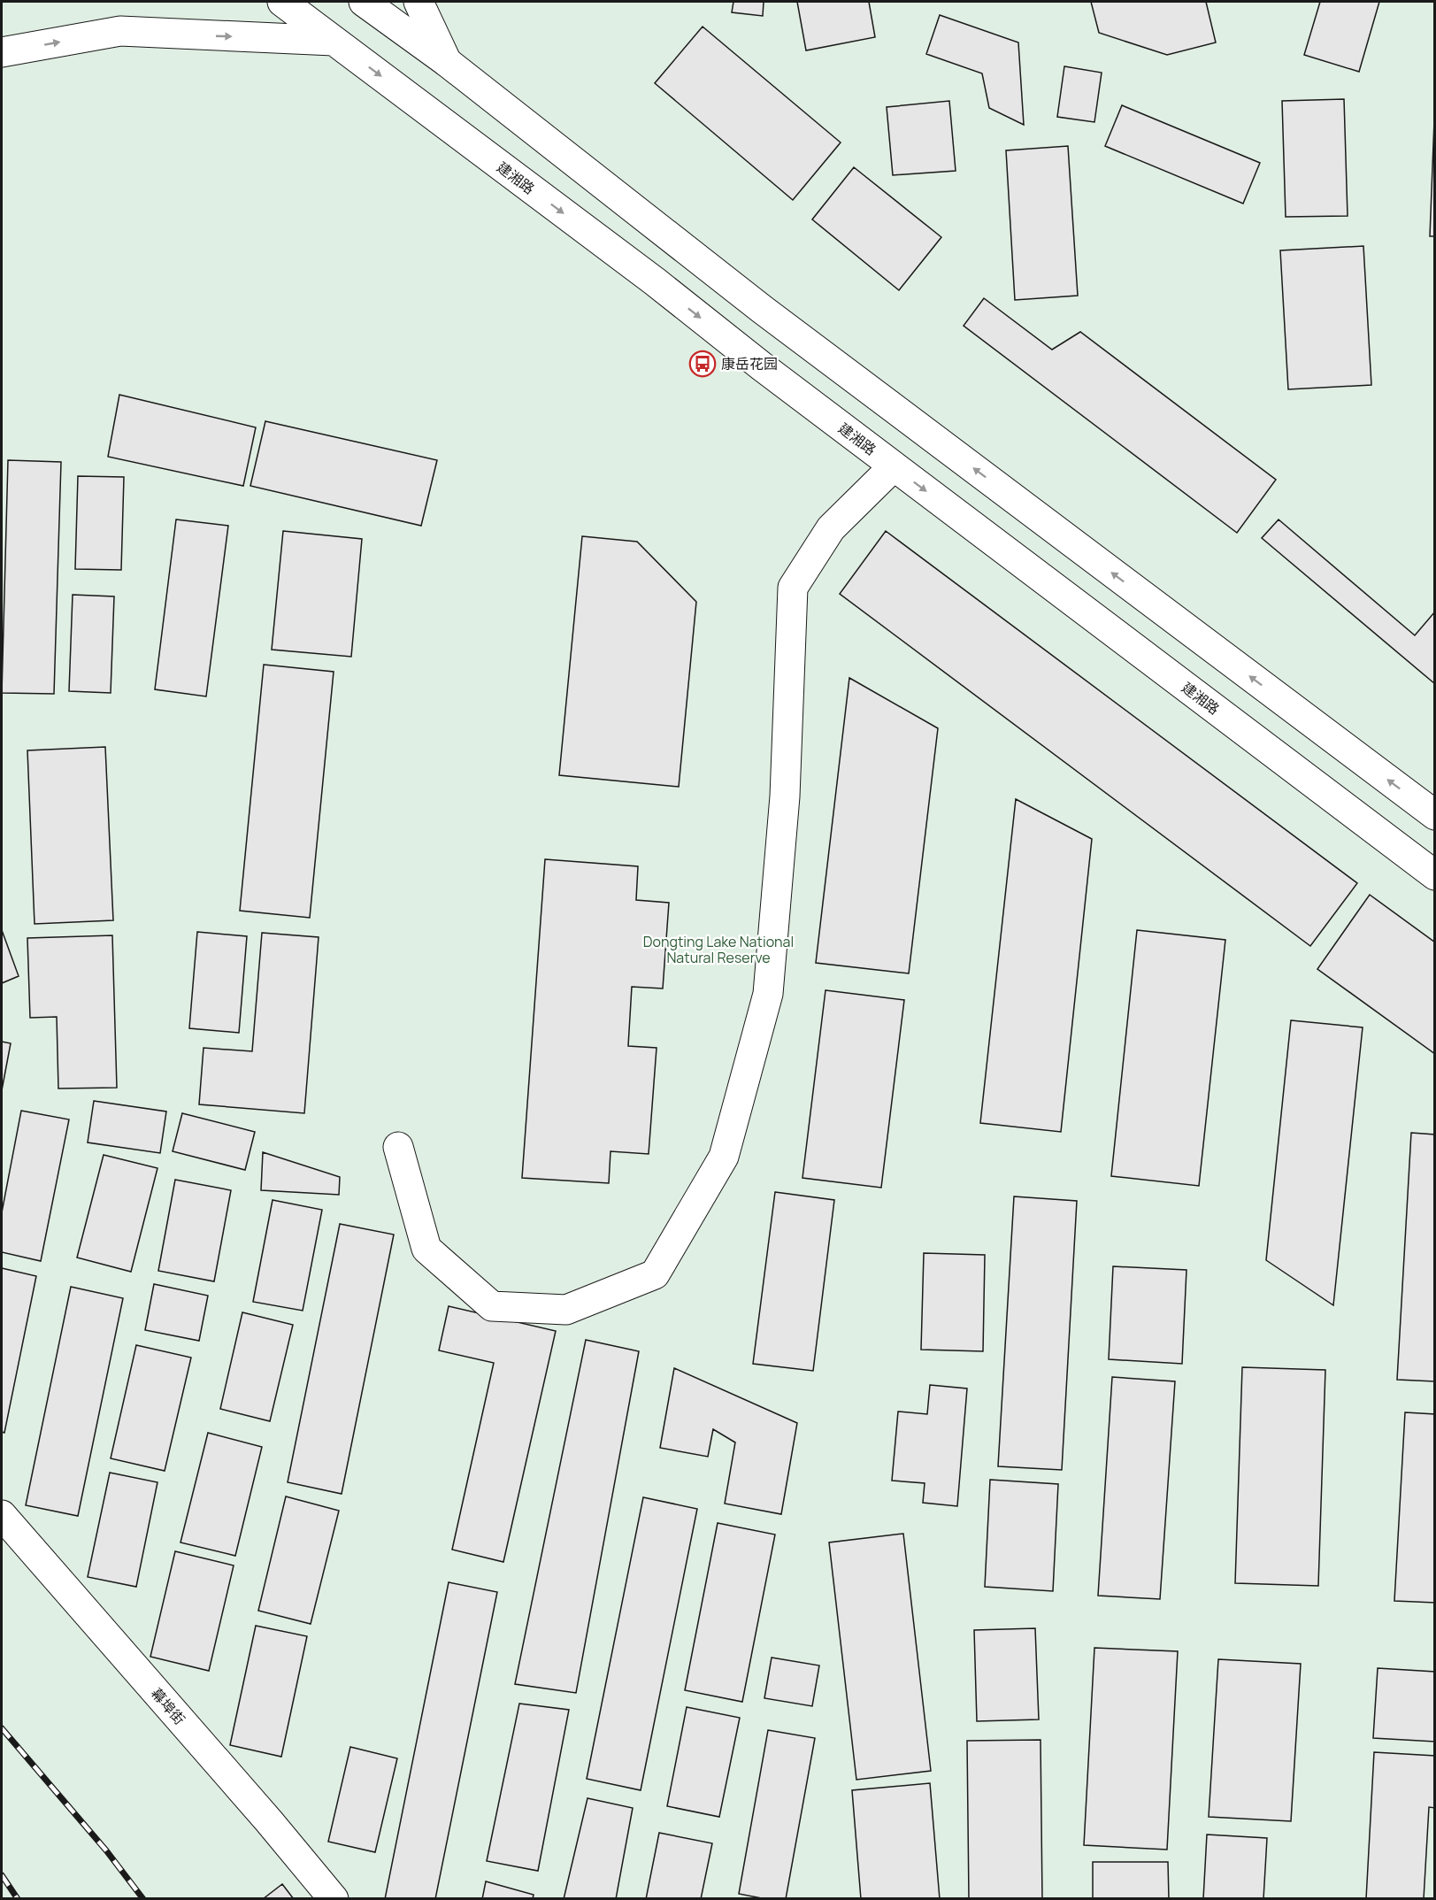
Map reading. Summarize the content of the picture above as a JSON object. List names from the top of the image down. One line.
{"streets":{"main road":["建湘路","幕埠街"]},"parks":["Dongting Lake National Natural Reserve"],"places":{"bus stop":["康岳花园"]}}
